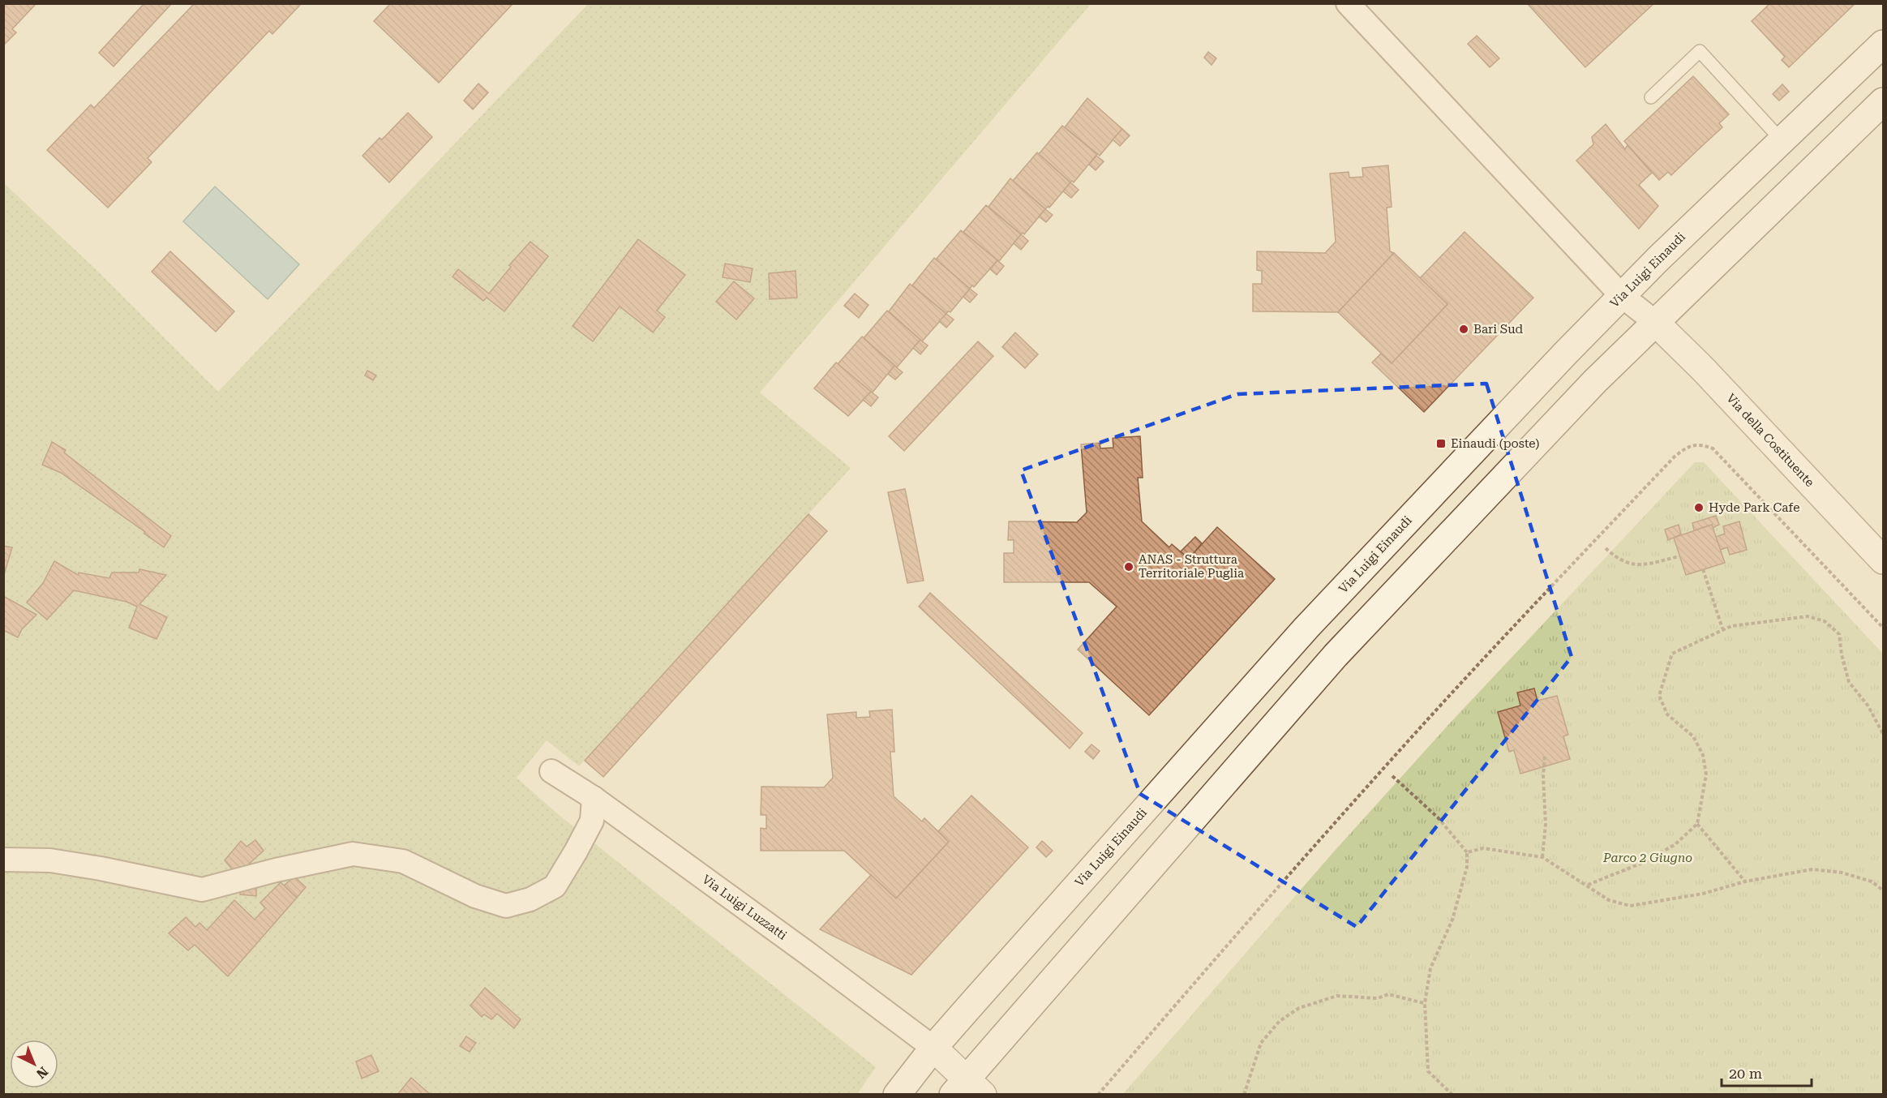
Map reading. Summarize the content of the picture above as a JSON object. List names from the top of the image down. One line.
{"streets":{"main road":["Via Luigi Einaudi","Via della Costituente"],"street":["Via Luigi Luzzatti"]},"crossings":[["Via Luigi Einaudi","Via Luigi Luzzatti"]],"parks":["Parco 2 Giugno"],"places":{"other":["Bari Sud","Hyde Park Cafe","ANAS - Struttura Territoriale Puglia"],"transit":["Einaudi (poste)"]},"scale_bar":"20 m","north":"bottom right"}
